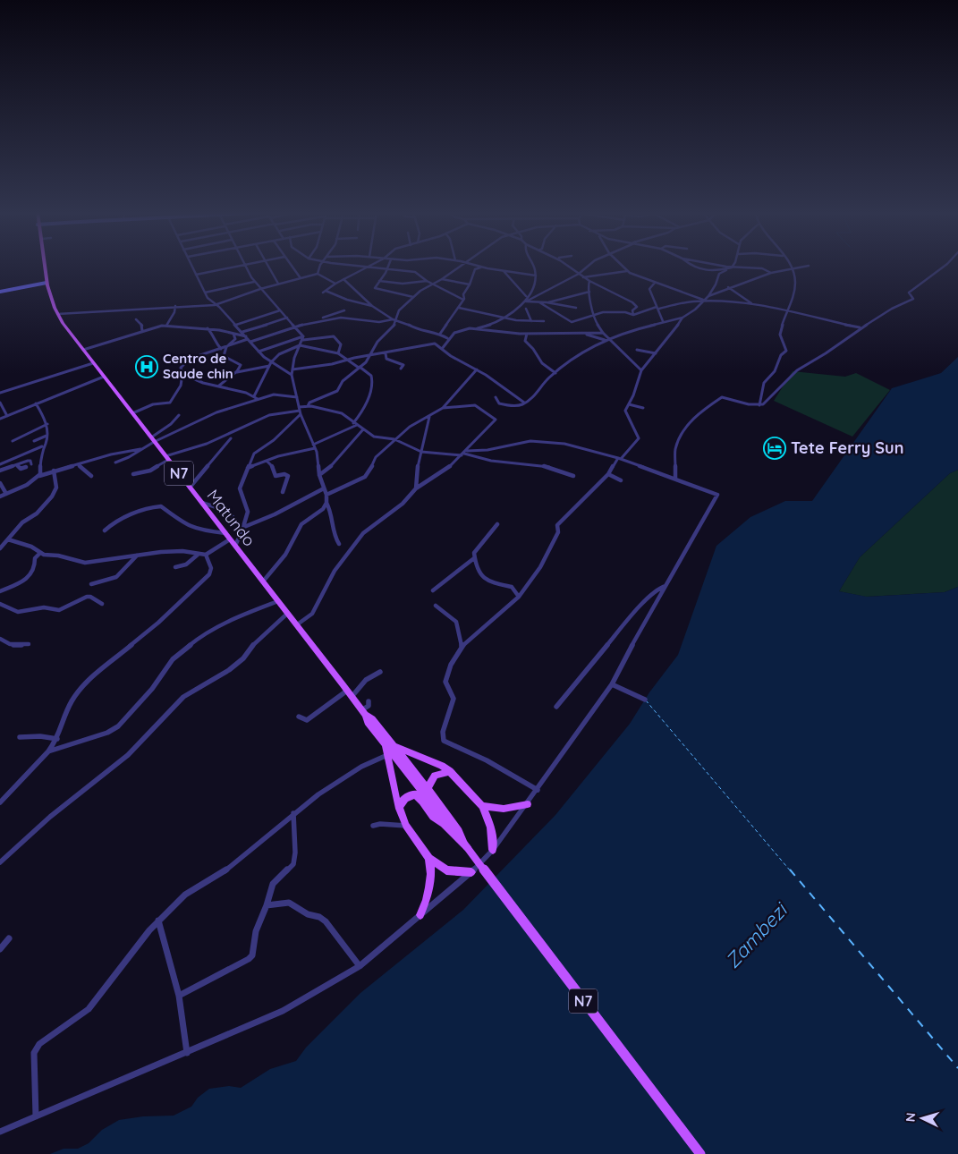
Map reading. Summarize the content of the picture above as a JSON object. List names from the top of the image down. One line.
{"streets":{"main road":["N7","Matundo"]},"crossings":[["N7","Matundo"]],"water":["Zambezi"],"places":{"hospital":["Centro de Saude chin"],"hotel":["Tete Ferry Sun"]},"north":"left"}
